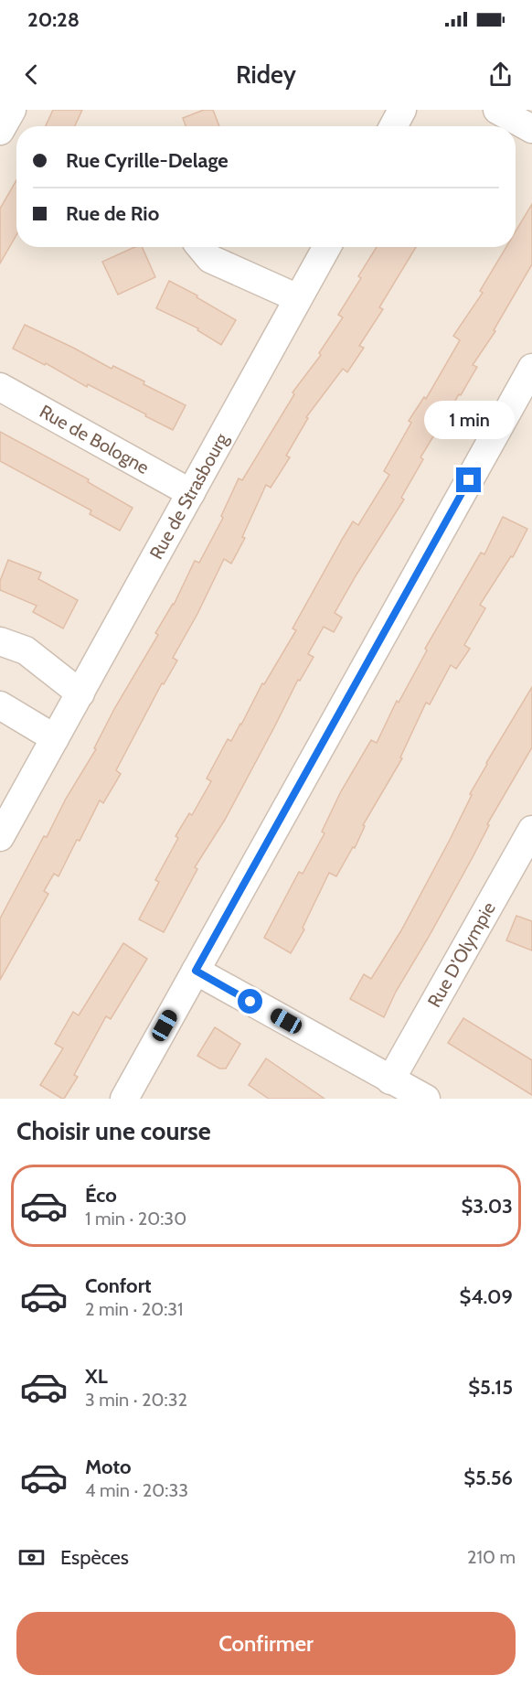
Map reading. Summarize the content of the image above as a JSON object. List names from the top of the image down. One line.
{"streets":{"street":["Rue de Bologne","Rue de Strasbourg","Rue D'Olympie"]},"crossings":[["Rue de Bologne","Rue de Strasbourg"]],"page":{"status":"20:28","header":"Ridey","banner":["Rue Cyrille-Delage","Rue de Rio"],"bubble":"1 min","heading":"Choisir une course","list":[{"name":"Éco","note":"1 min · 20:30","value":"$3.03"},{"name":"Confort","note":"2 min · 20:31","value":"$4.09"},{"name":"XL","note":"3 min · 20:32","value":"$5.15"},{"name":"Moto","note":"4 min · 20:33","value":"$5.56"}],"pay":["Espèces","210 m"],"buttons":"Confirmer"}}
